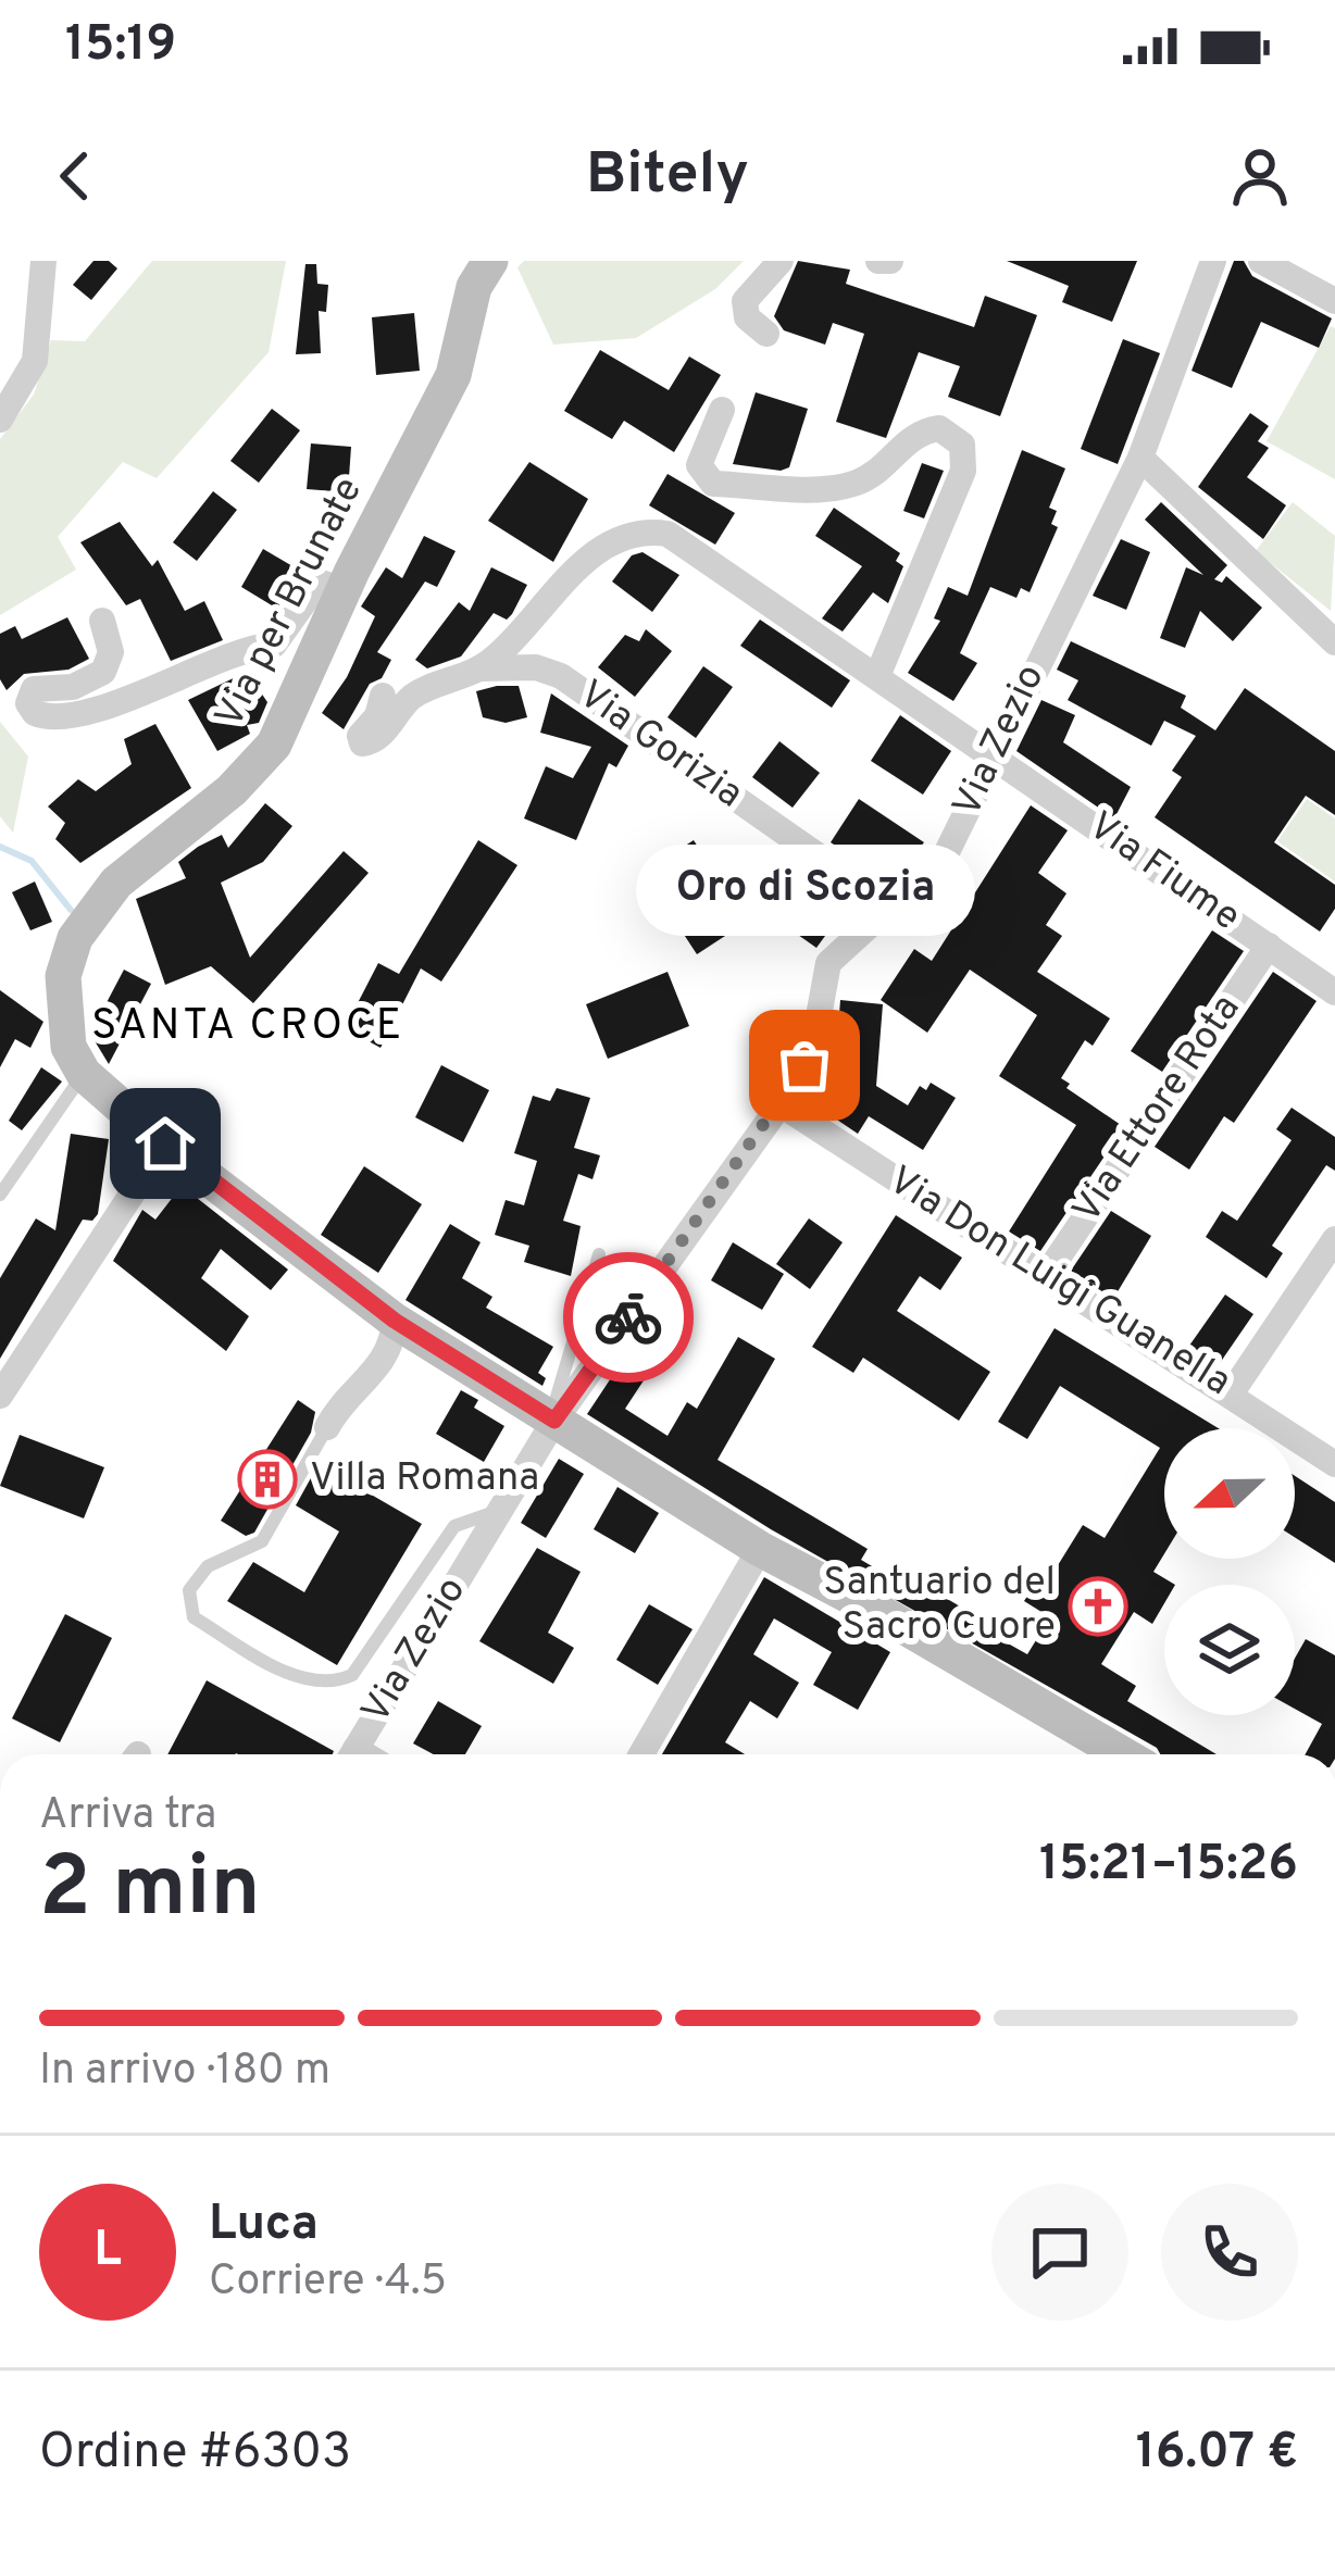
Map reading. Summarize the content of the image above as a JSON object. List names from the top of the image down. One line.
{"streets":{"street":["Via per Brunate","Via Zezio","Via Gorizia","Via Fiume","Via Ettore Rota","Via Don Luigi Guanella"]},"crossings":[["Via Zezio","Via Gorizia"],["Via Zezio","Via Fiume"],["Via Zezio","Via Don Luigi Guanella"],["Via Gorizia","Via Fiume"],["Via Fiume","Via Ettore Rota"],["Via Ettore Rota","Via Don Luigi Guanella"]],"districts":["SANTA CROCE"],"places":{"other":["Oro di Scozia"],"building":["Villa Romana"],"church":["Santuario del Sacro Cuore"]},"north":"left","page":{"status":"15:19","header":"Bitely","bubble":"Oro di Scozia","heading":["2 min","Arriva tra","15:21–15:26"],"panel":["Luca","Corriere · 4.5","Ordine #6303","16.07 €"],"bar":"In arrivo · 180 m","round":"L"}}
